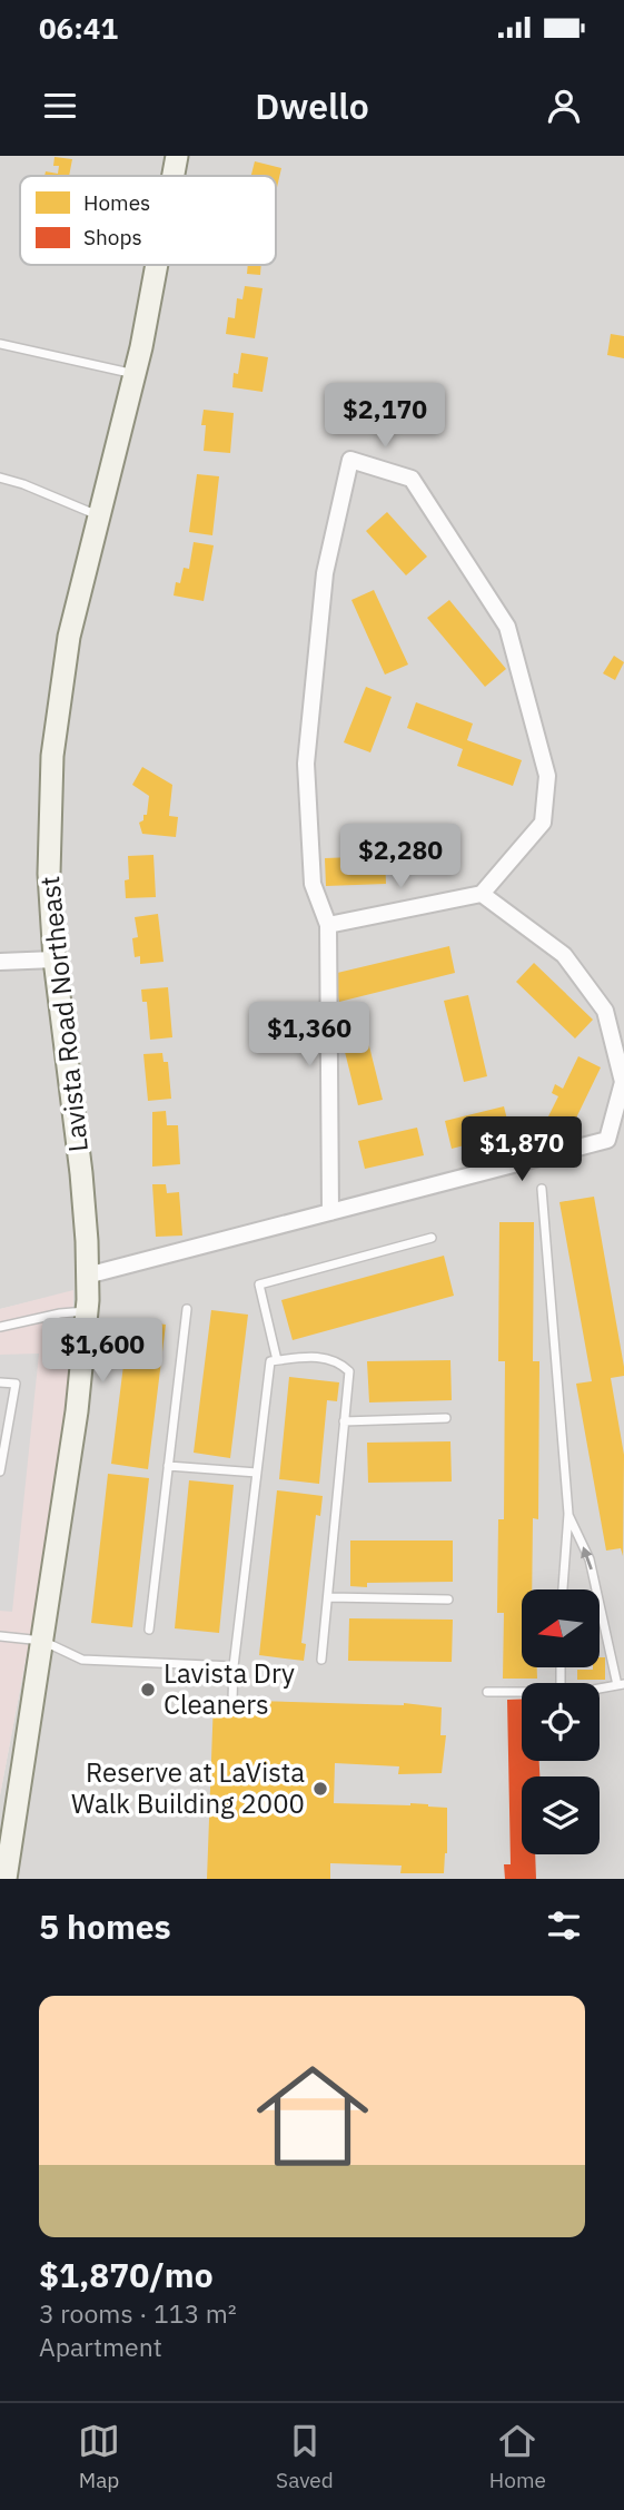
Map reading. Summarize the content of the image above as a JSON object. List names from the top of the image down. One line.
{"streets":{"main road":["Lavista Road Northeast"]},"places":["Lavista Dry Cleaners","Reserve at LaVista Walk Building 2000"],"legend":["Homes","Shops"],"north":"left","page":{"status":"06:41","header":"Dwello","price":["$2,170","$2,280","$1,360","$1,870","$1,600"],"heading":"5 homes","list":[{"name":"$1,870/mo","note":"3 rooms · 113 m² · Apartment"}],"tabs":["Map","Saved","Home"]}}
